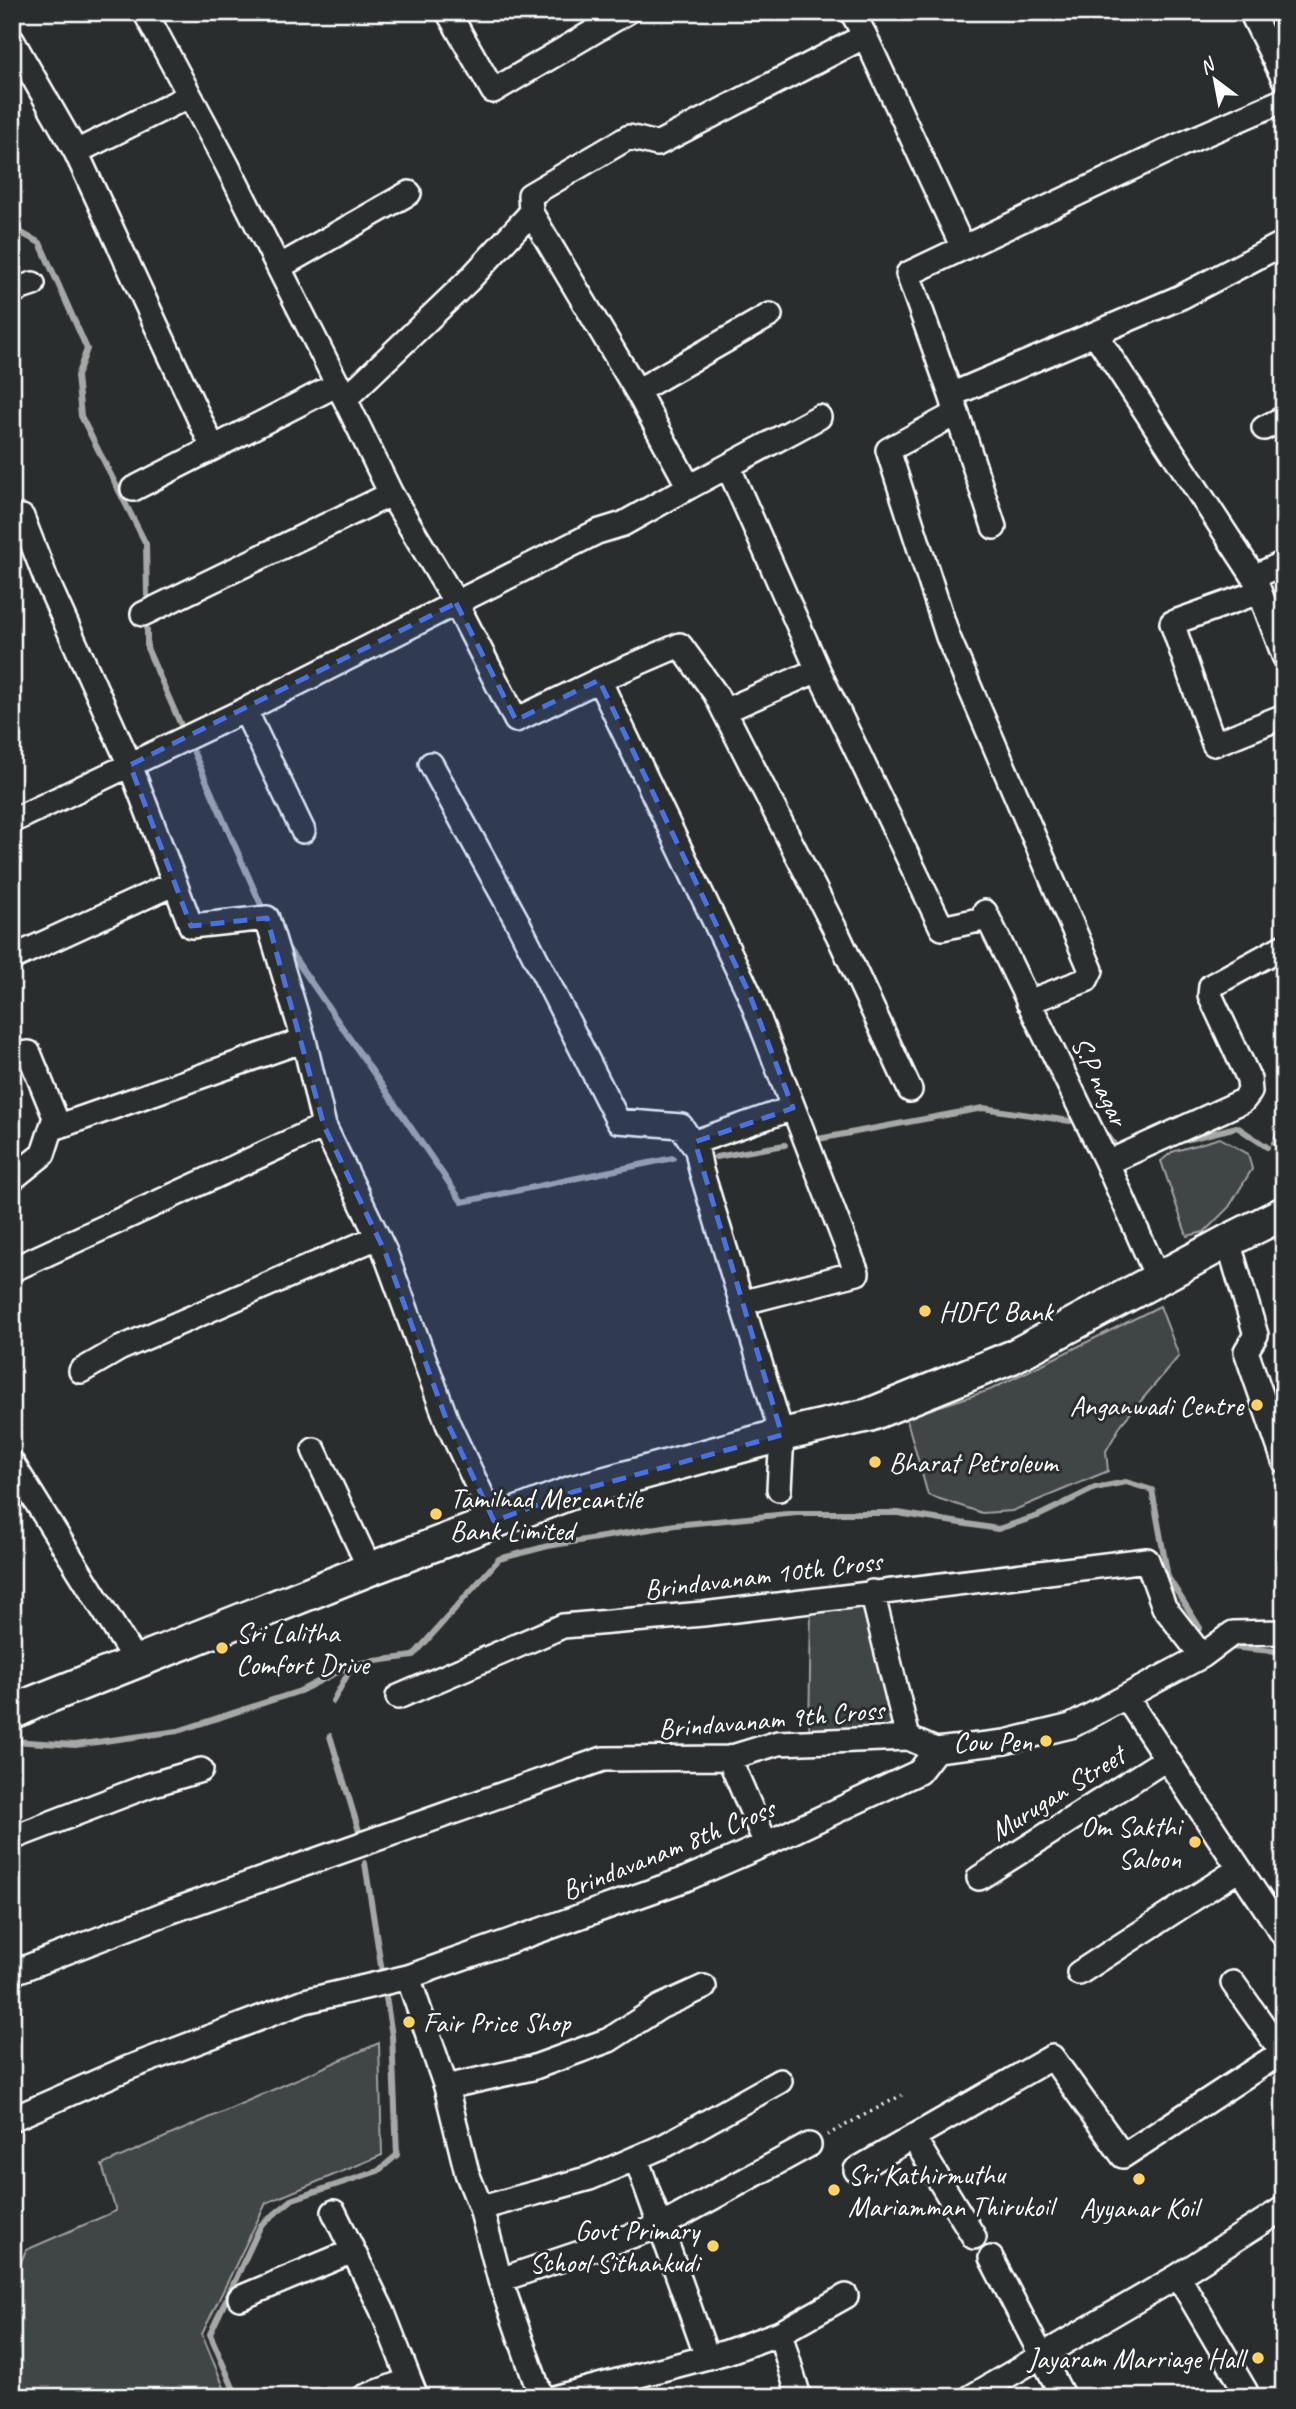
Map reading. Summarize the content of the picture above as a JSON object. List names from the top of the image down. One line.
{"streets":{"street":["S.P nagar","Brindavanam 10th Cross","Brindavanam 9th Cross","Murugan Street","Brindavanam 8th Cross"]},"crossings":[["Brindavanam 9th Cross","Brindavanam 8th Cross"]],"places":["HDFC Bank","Anganwadi Centre","Bharat Petroleum","Tamilnad Mercantile Bank Limited","Sri Lalitha Comfort Drive","Cow Pen","Om Sakthi Saloon","Fair Price Shop","Ayyanar Koil","Sri Kathirmuthu Mariamman Thirukoil","Govt Primary School Sithankudi","Jayaram Marriage Hall"],"north":"top left"}
